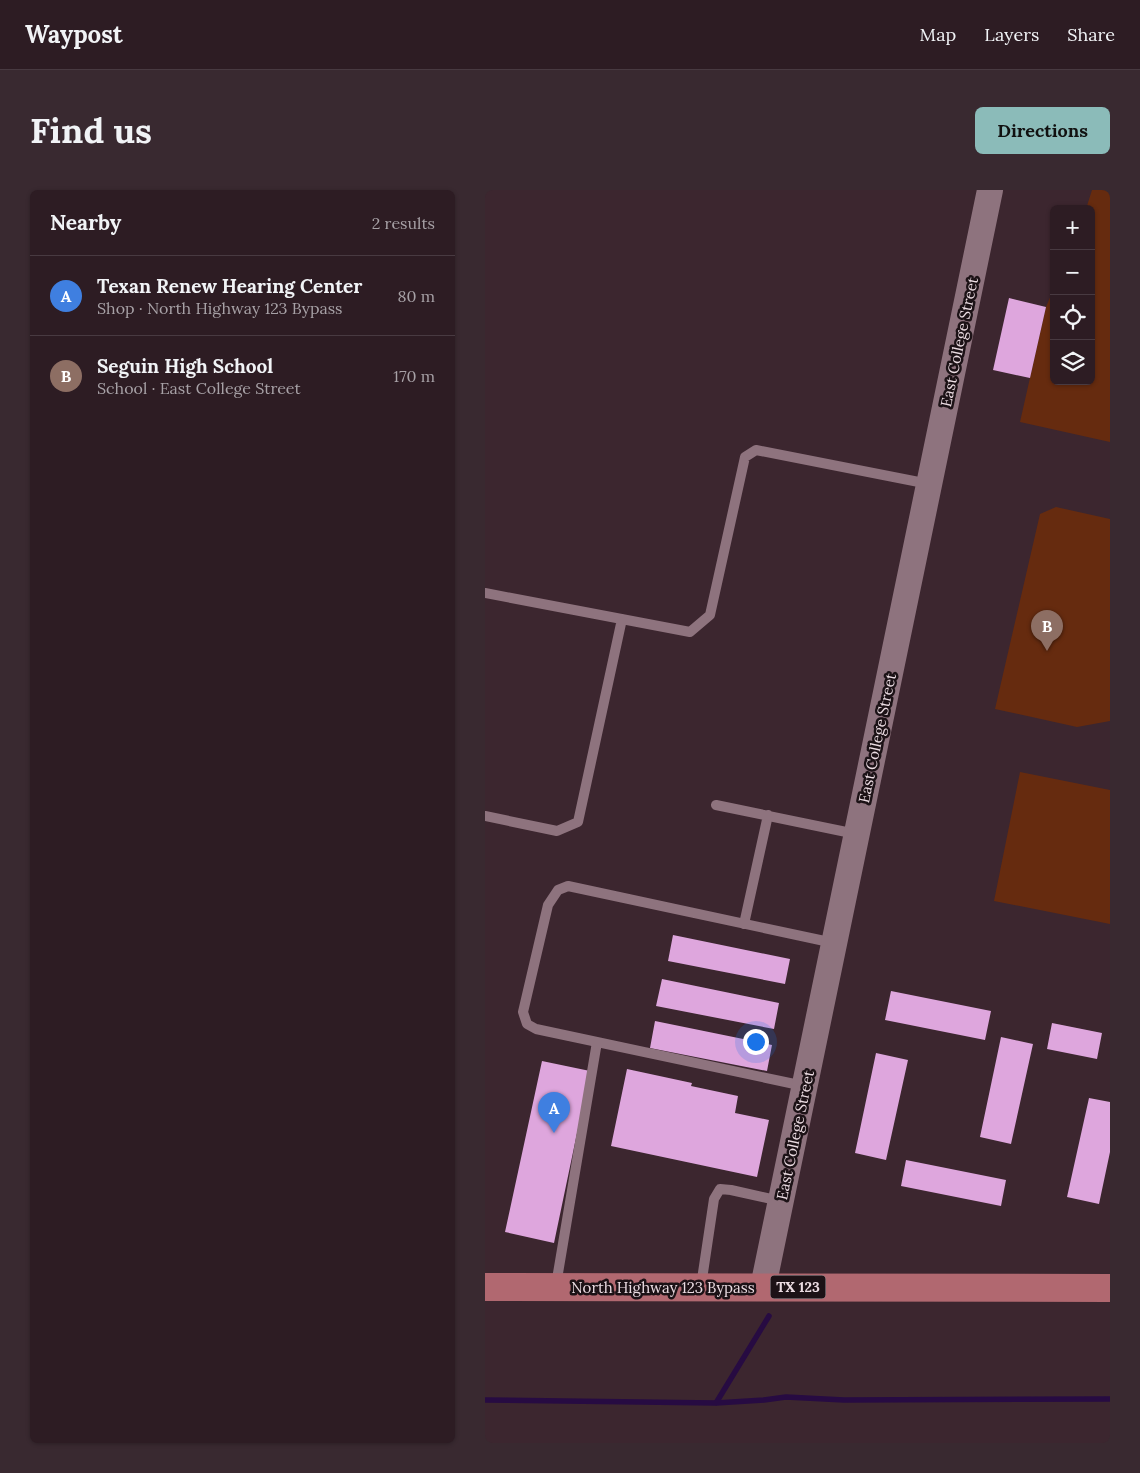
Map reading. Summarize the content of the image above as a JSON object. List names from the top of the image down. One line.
{"streets":{"main road":["North Highway 123 Bypass","TX 123"],"street":["East College Street"]},"crossings":[["East College Street","North Highway 123 Bypass"]],"page":{"header":"Waypost","nav":["Map","Layers","Share"],"buttons":"Directions","title":"Find us","heading":["Nearby","2 results"],"map_buttons":["+","−"],"list":[{"mark":"A","name":"Texan Renew Hearing Center","note":"Shop · North Highway 123 Bypass","value":"80 m"},{"mark":"B","name":"Seguin High School","note":"School · East College Street","value":"170 m"}],"pins":["B","A"]}}
